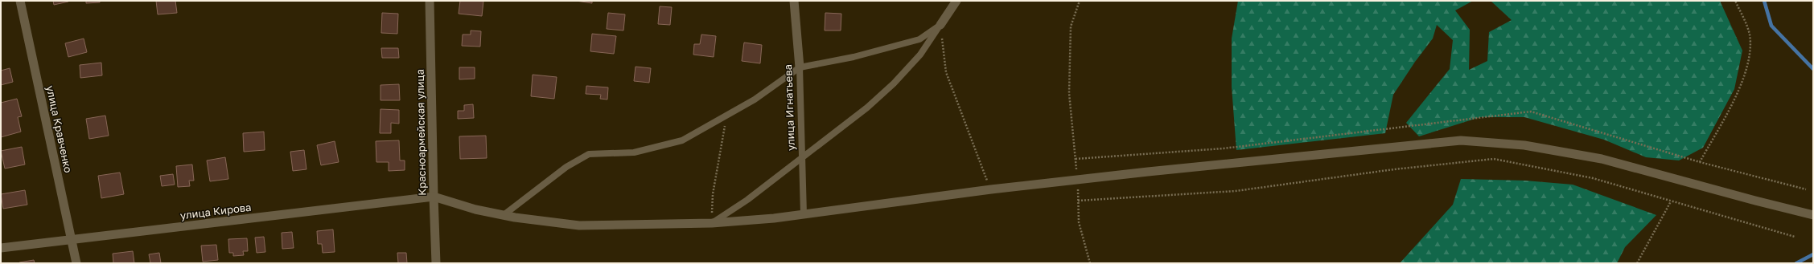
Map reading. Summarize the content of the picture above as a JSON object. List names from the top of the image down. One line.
{"streets":{"street":["улица Игнатьева","улица Кравченко","Красноармейская улица","улица Кирова"]},"crossings":[["улица Кравченко","улица Кирова"],["Красноармейская улица","улица Кирова"]]}
